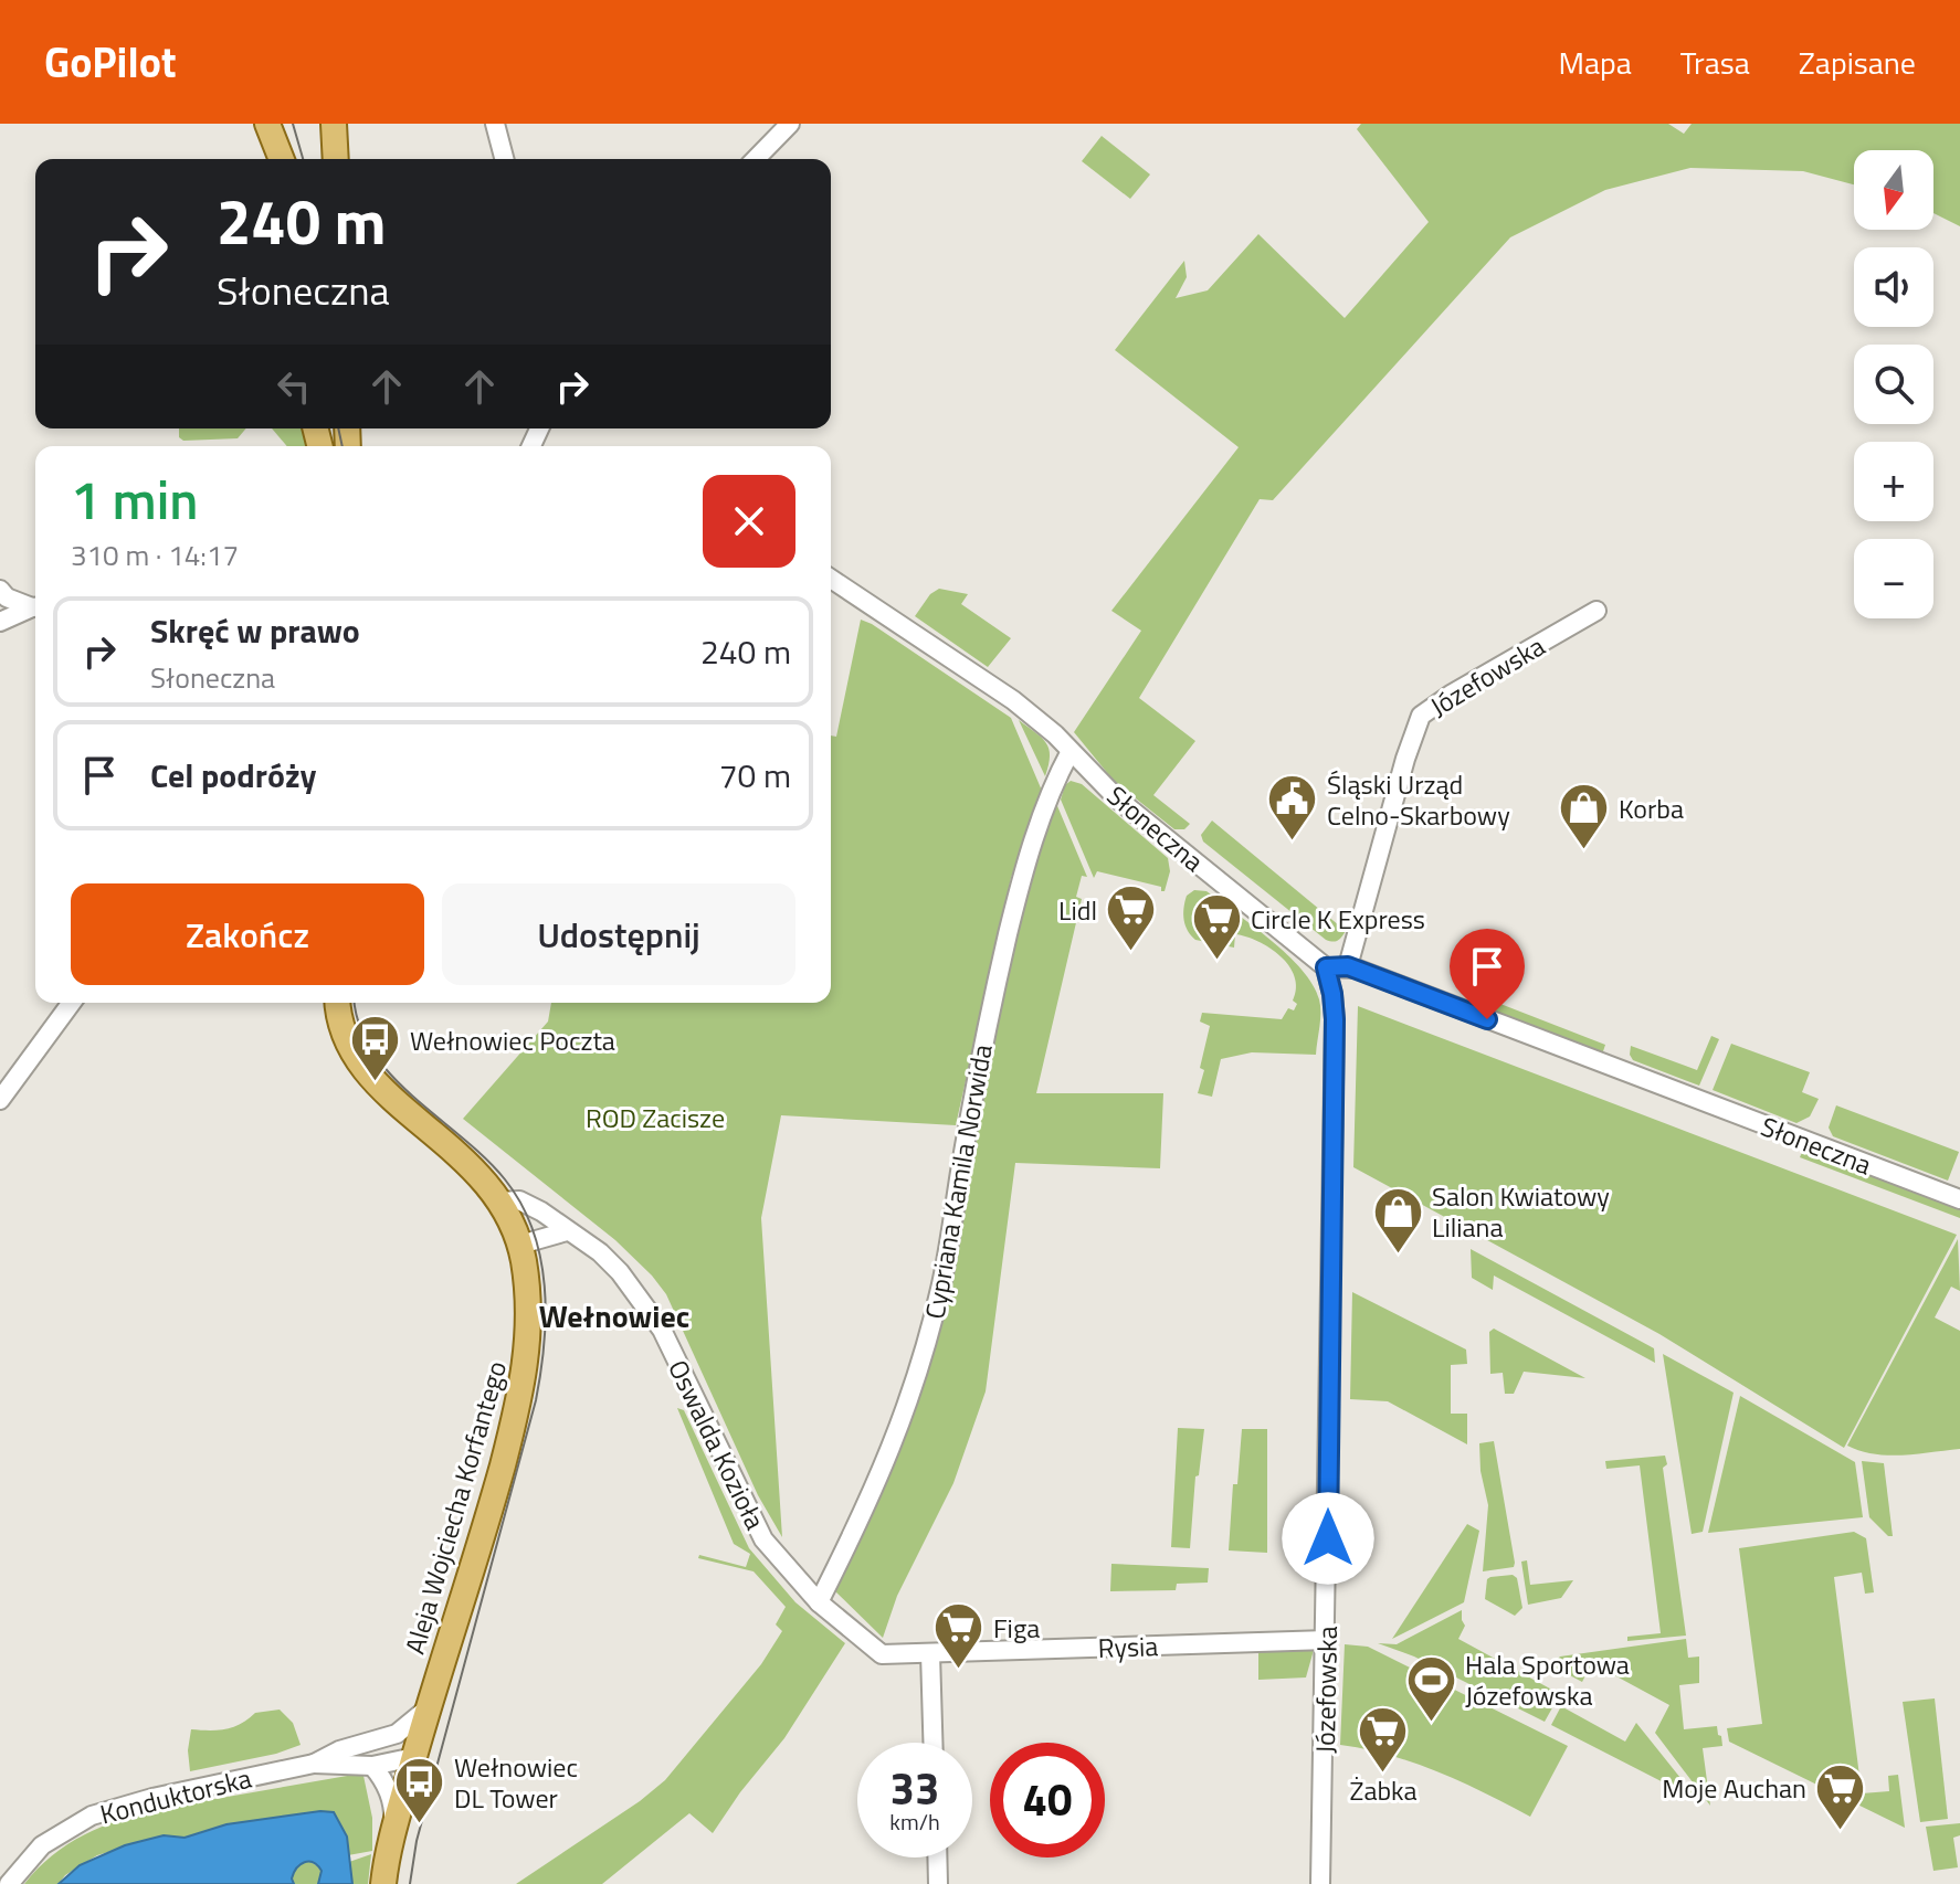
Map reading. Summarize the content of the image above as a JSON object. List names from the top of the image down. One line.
{"streets":{"main road":["Aleja Wojciecha Korfantego"],"street":["Józefowska","Słoneczna","Cypriana Kamila Norwida","Oswalda Kozioła","Rysia","Konduktorska"]},"crossings":[["Józefowska","Słoneczna"],["Józefowska","Rysia"],["Słoneczna","Cypriana Kamila Norwida"],["Cypriana Kamila Norwida","Oswalda Kozioła"],["Oswalda Kozioła","Aleja Wojciecha Korfantego"],["Oswalda Kozioła","Rysia"],["Aleja Wojciecha Korfantego","Konduktorska"]],"districts":["Wełnowiec"],"parks":["ROD Zacisze"],"places":{"public building":["Śląski Urząd Celno-Skarbowy"],"shop":["Korba","Salon Kwiatowy Liliana"],"supermarket":["Lidl","Circle K Express","Figa","Żabka","Moje Auchan"],"bus stop":["Wełnowiec Poczta","Wełnowiec DL Tower"],"sports":["Hala Sportowa Józefowska"]},"north":"bottom","page":{"header":"GoPilot","nav":["Mapa","Trasa","Zapisane"],"map_buttons":["+","−"],"turn":["240 m","Słoneczna"],"heading":["1 min","310 m · 14:17"],"list":[{"name":"Skręć w prawo","note":"Słoneczna","value":"240 m"},{"name":"Cel podróży","value":"70 m"}],"buttons":["Zakończ","Udostępnij"],"speed":"33 km/h","limit":"40"}}
